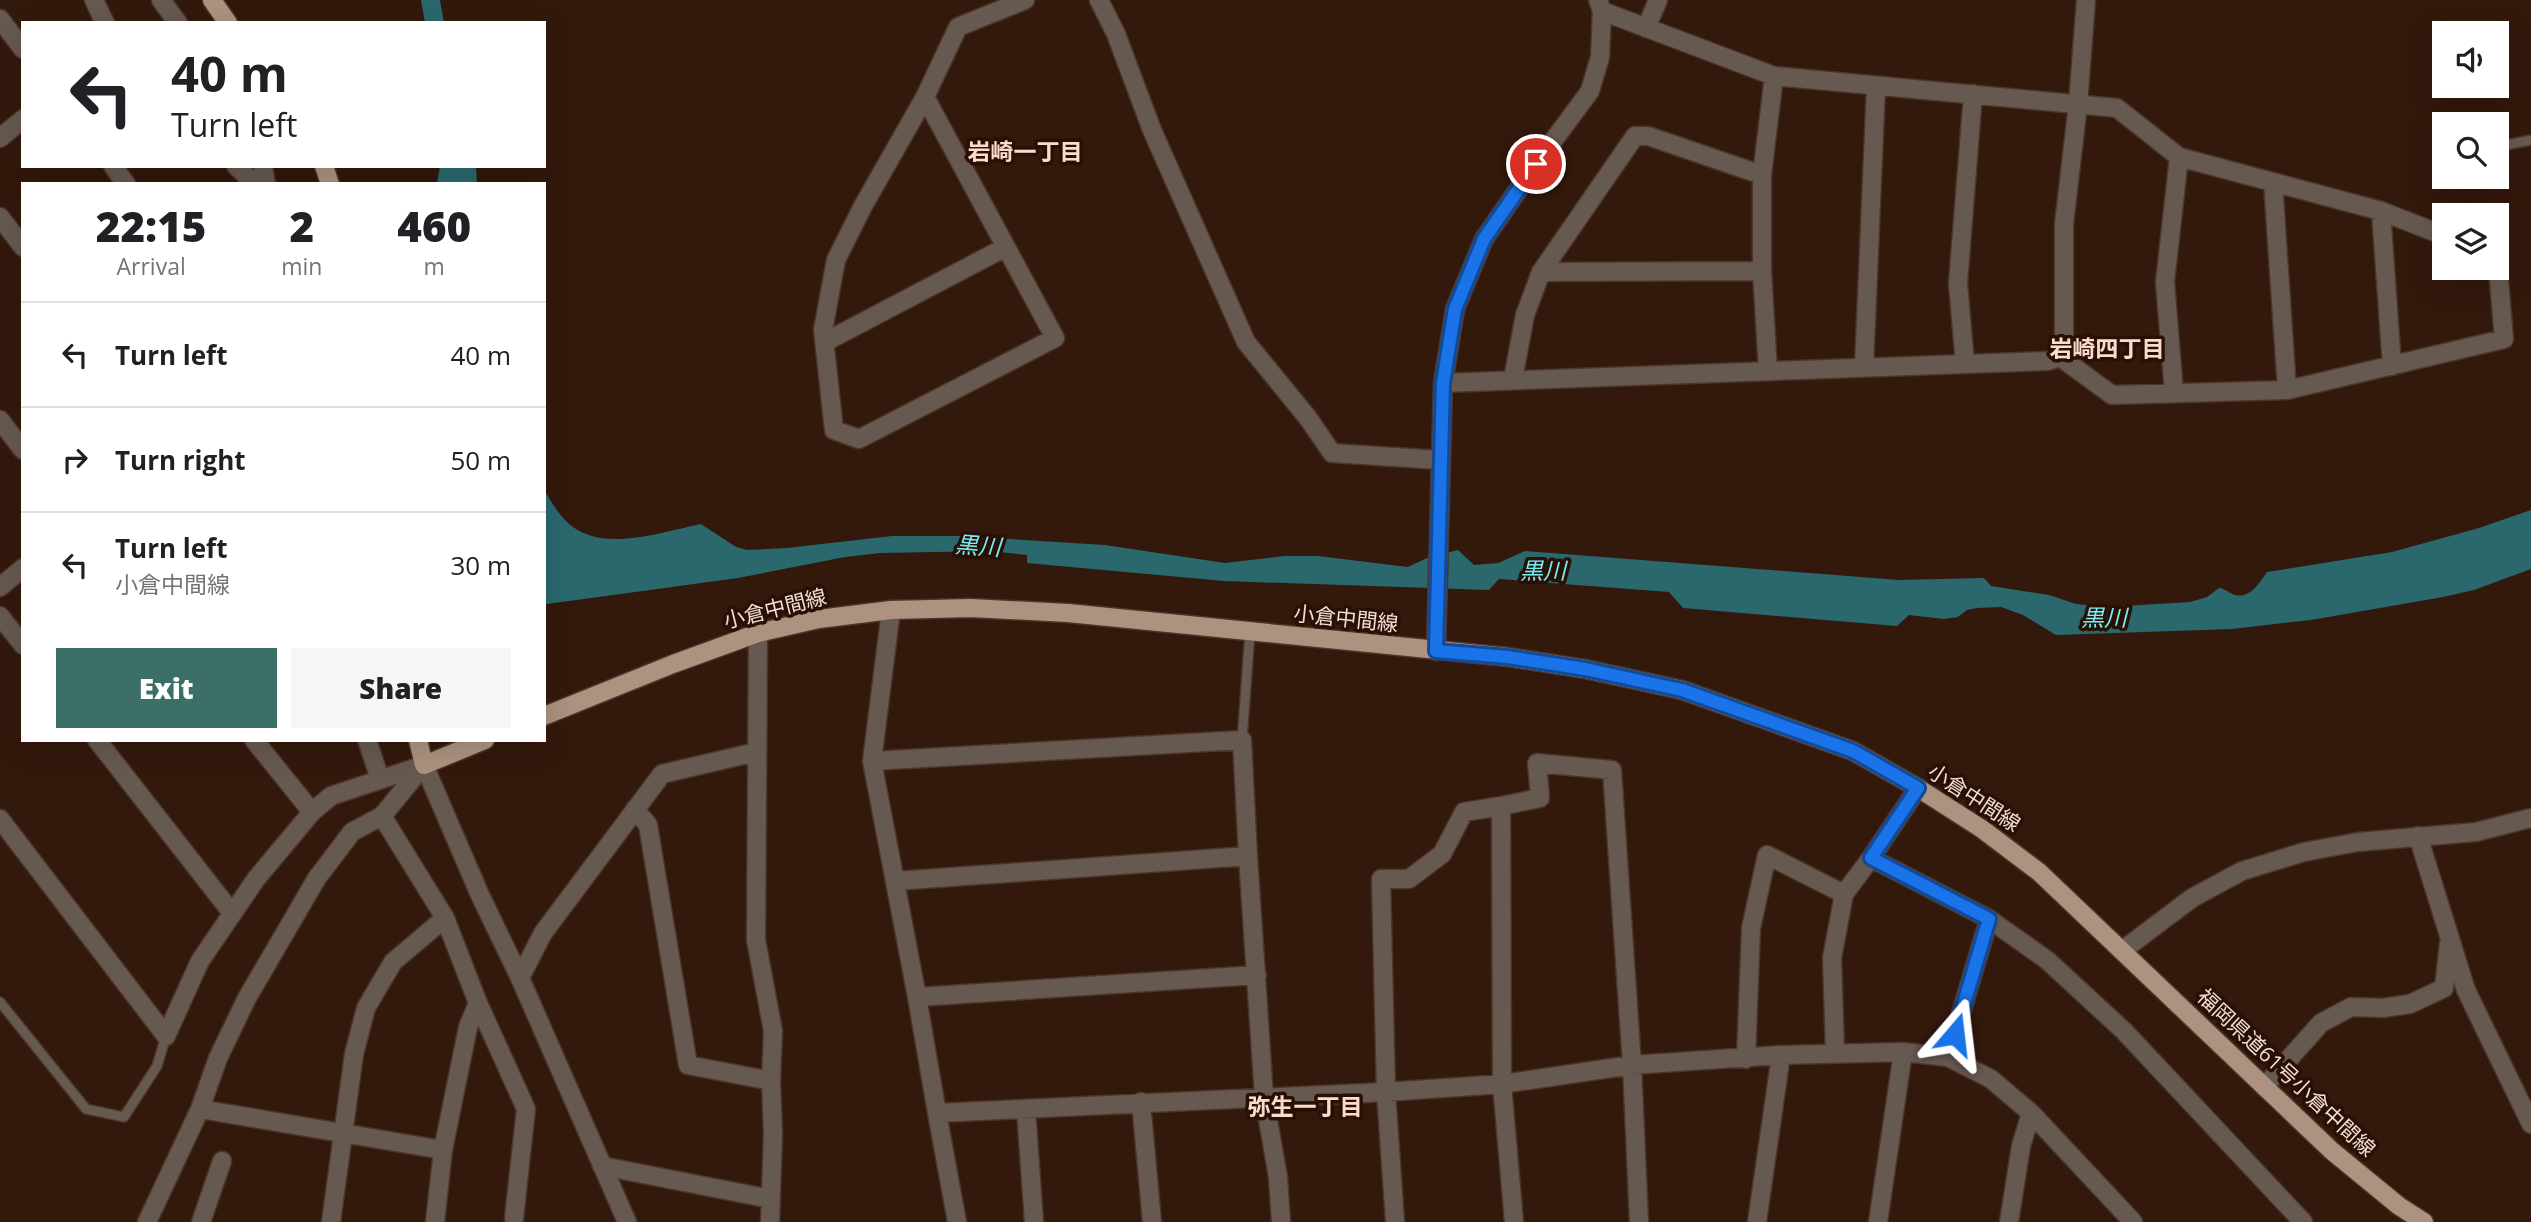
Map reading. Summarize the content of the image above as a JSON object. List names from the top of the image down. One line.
{"streets":{"main road":["小倉中間線","福岡県道61号小倉中間線"]},"crossings":[["小倉中間線","福岡県道61号小倉中間線"]],"districts":["岩崎一丁目","岩崎四丁目","弥生一丁目"],"water":["黒川"],"page":{"turn":["40 m","Turn left"],"eta":["22:15","Arrival","2","min","460","m"],"list":[{"name":"Turn left","value":"40 m"},{"name":"Turn right","value":"50 m"},{"name":"Turn left","note":"小倉中間線","value":"30 m"}],"buttons":["Exit","Share"]}}
